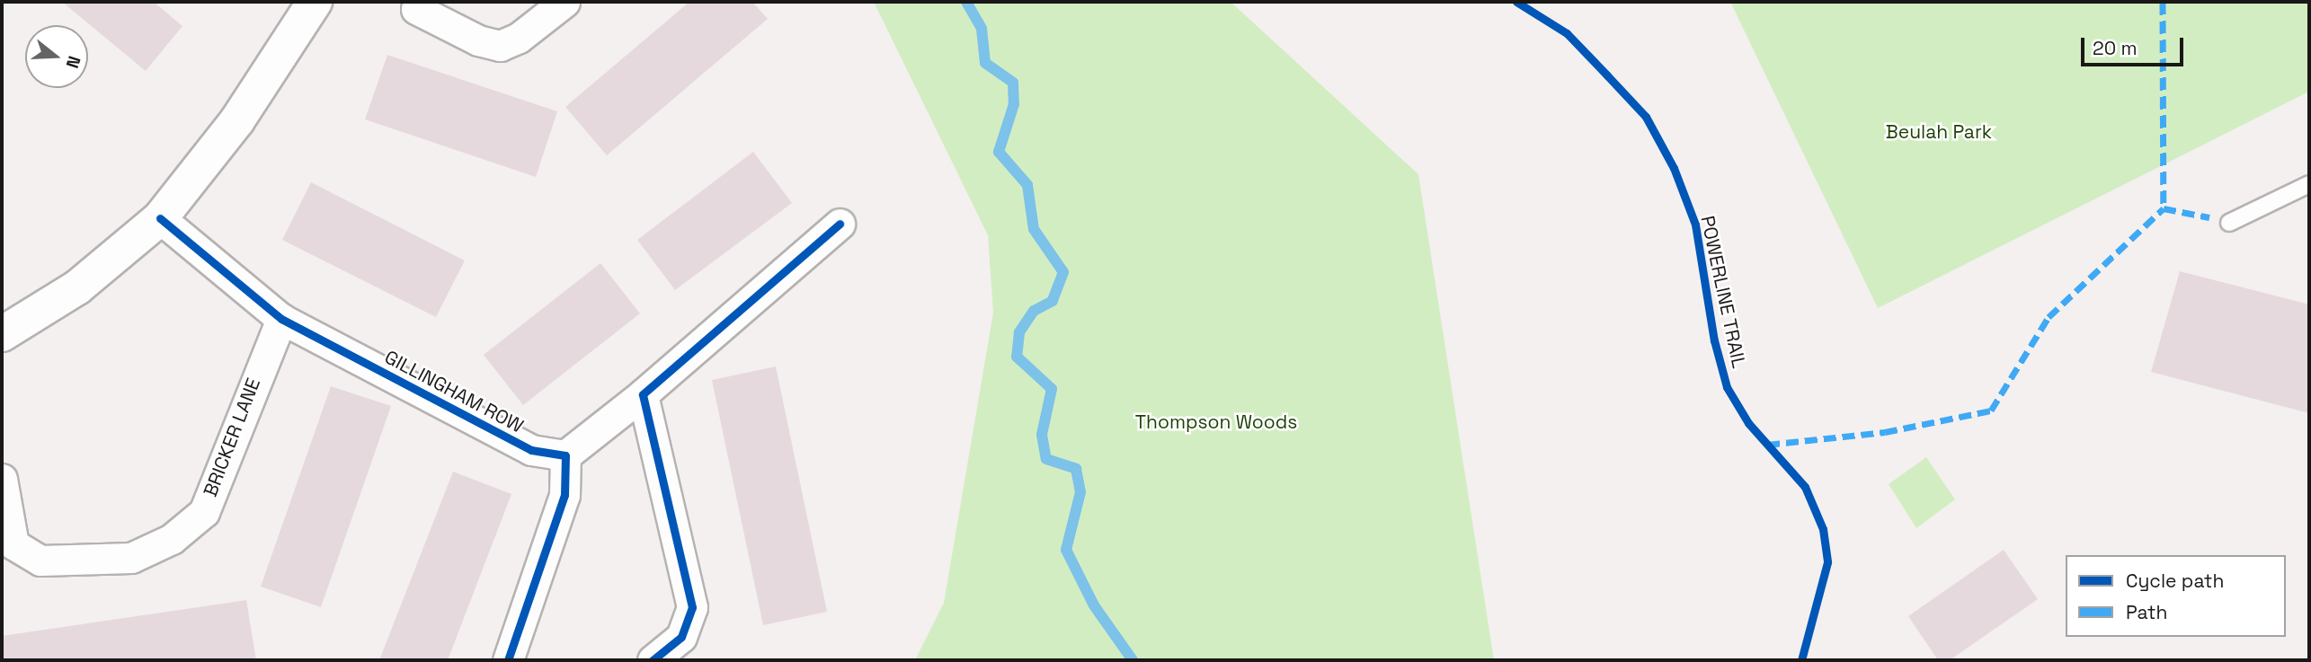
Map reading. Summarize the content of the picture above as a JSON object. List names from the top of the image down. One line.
{"streets":{"street":["GILLINGHAM ROW","BRICKER LANE"],"cycle path":["POWERLINE TRAIL"]},"crossings":[["GILLINGHAM ROW","BRICKER LANE"]],"parks":["Beulah Park","Thompson Woods"],"legend":["Cycle path","Path"],"scale_bar":"20 m","north":"right"}
